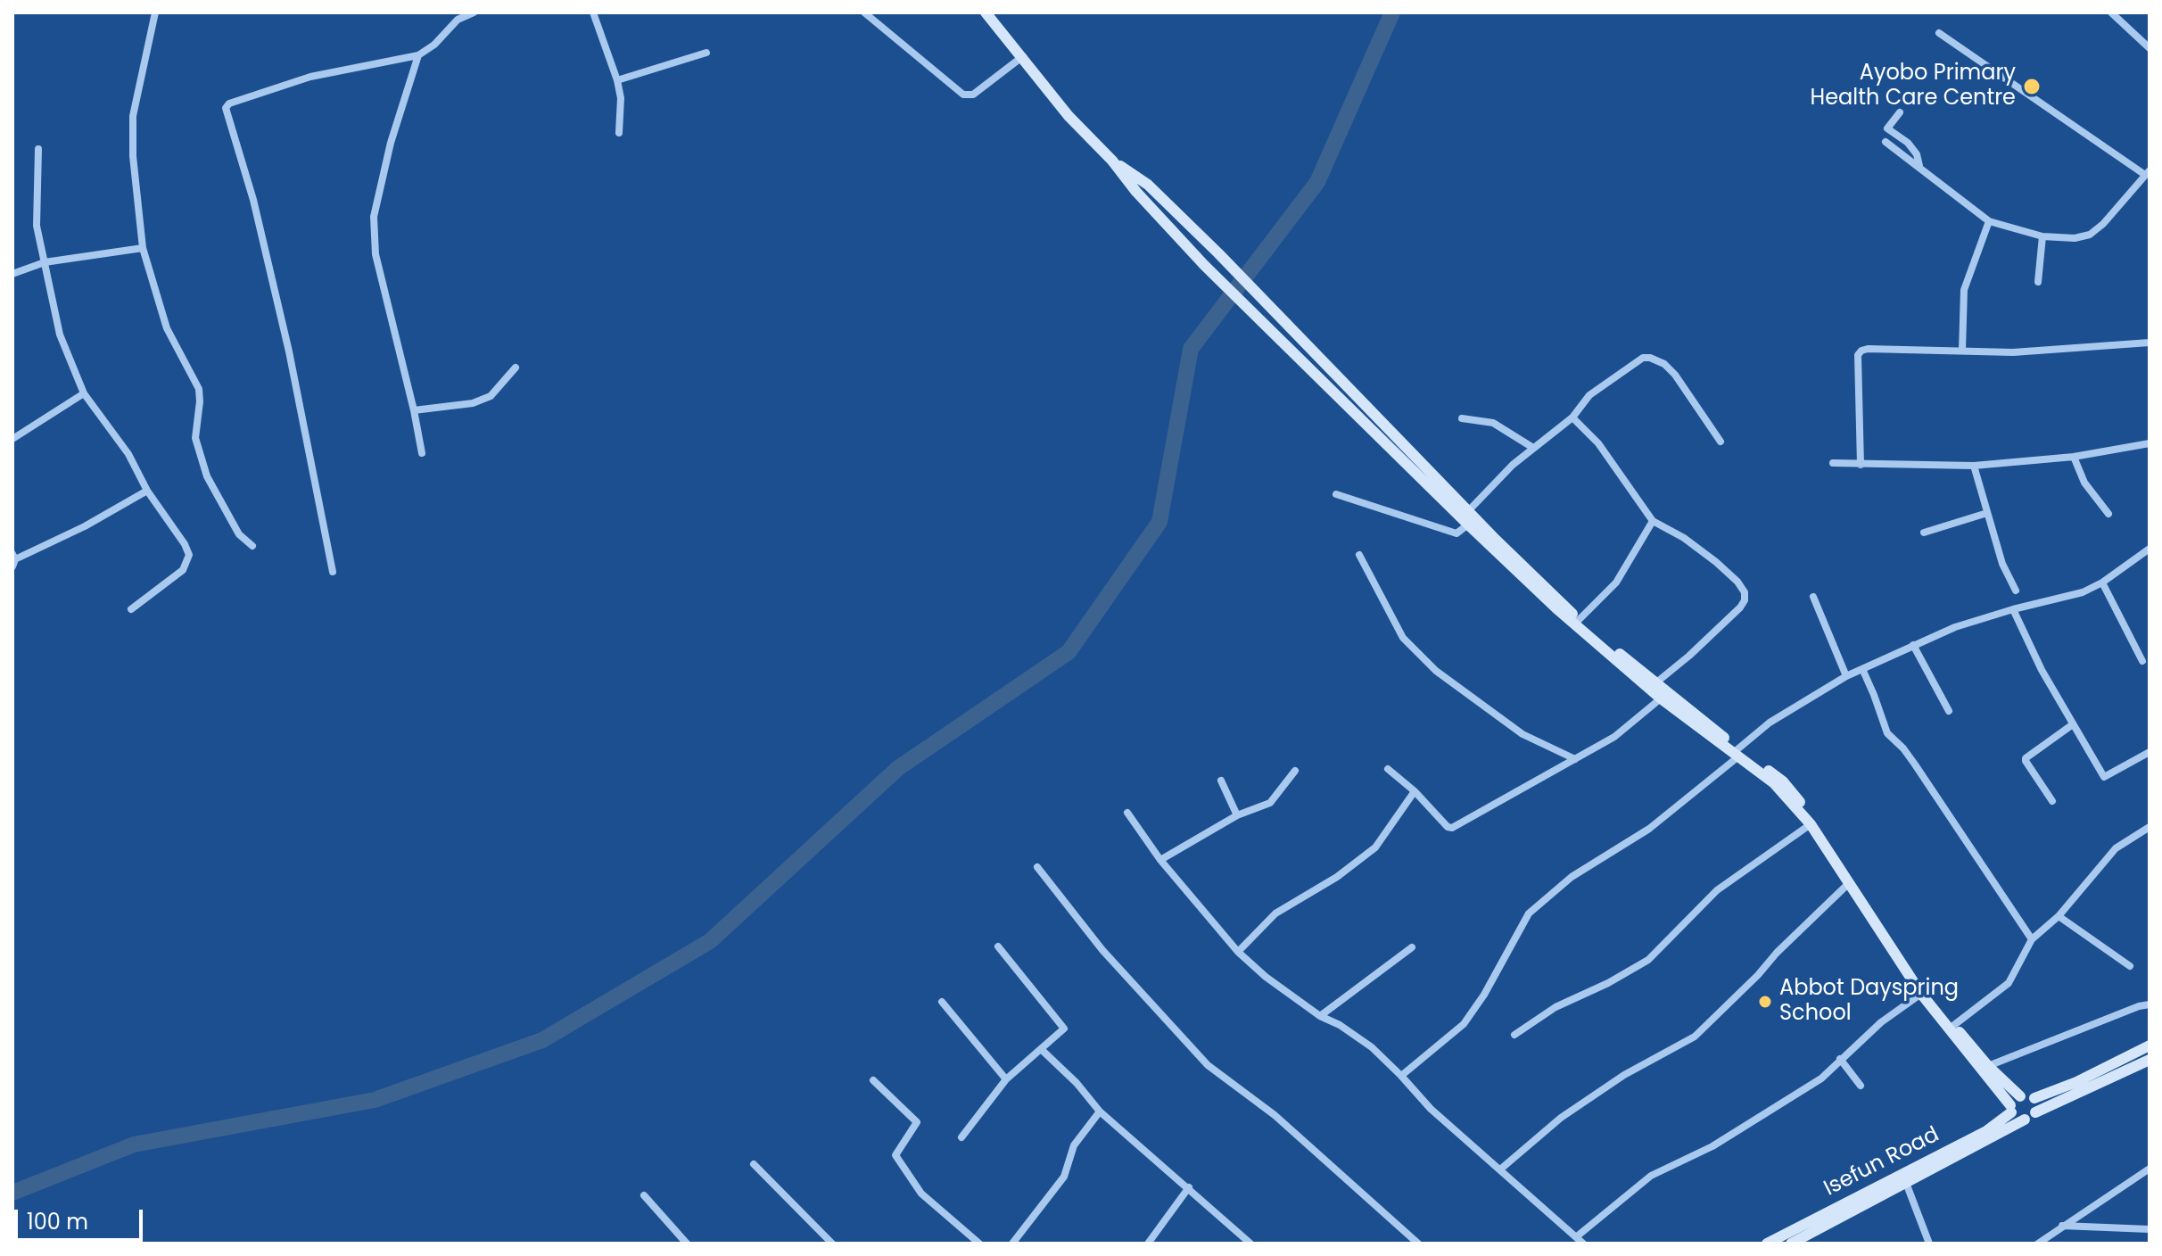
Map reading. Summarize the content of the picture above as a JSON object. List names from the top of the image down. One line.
{"streets":{"street":["Isefun Road"]},"places":["Ayobo Primary Health Care Centre","Abbot Dayspring School"],"scale_bar":"100 m"}
